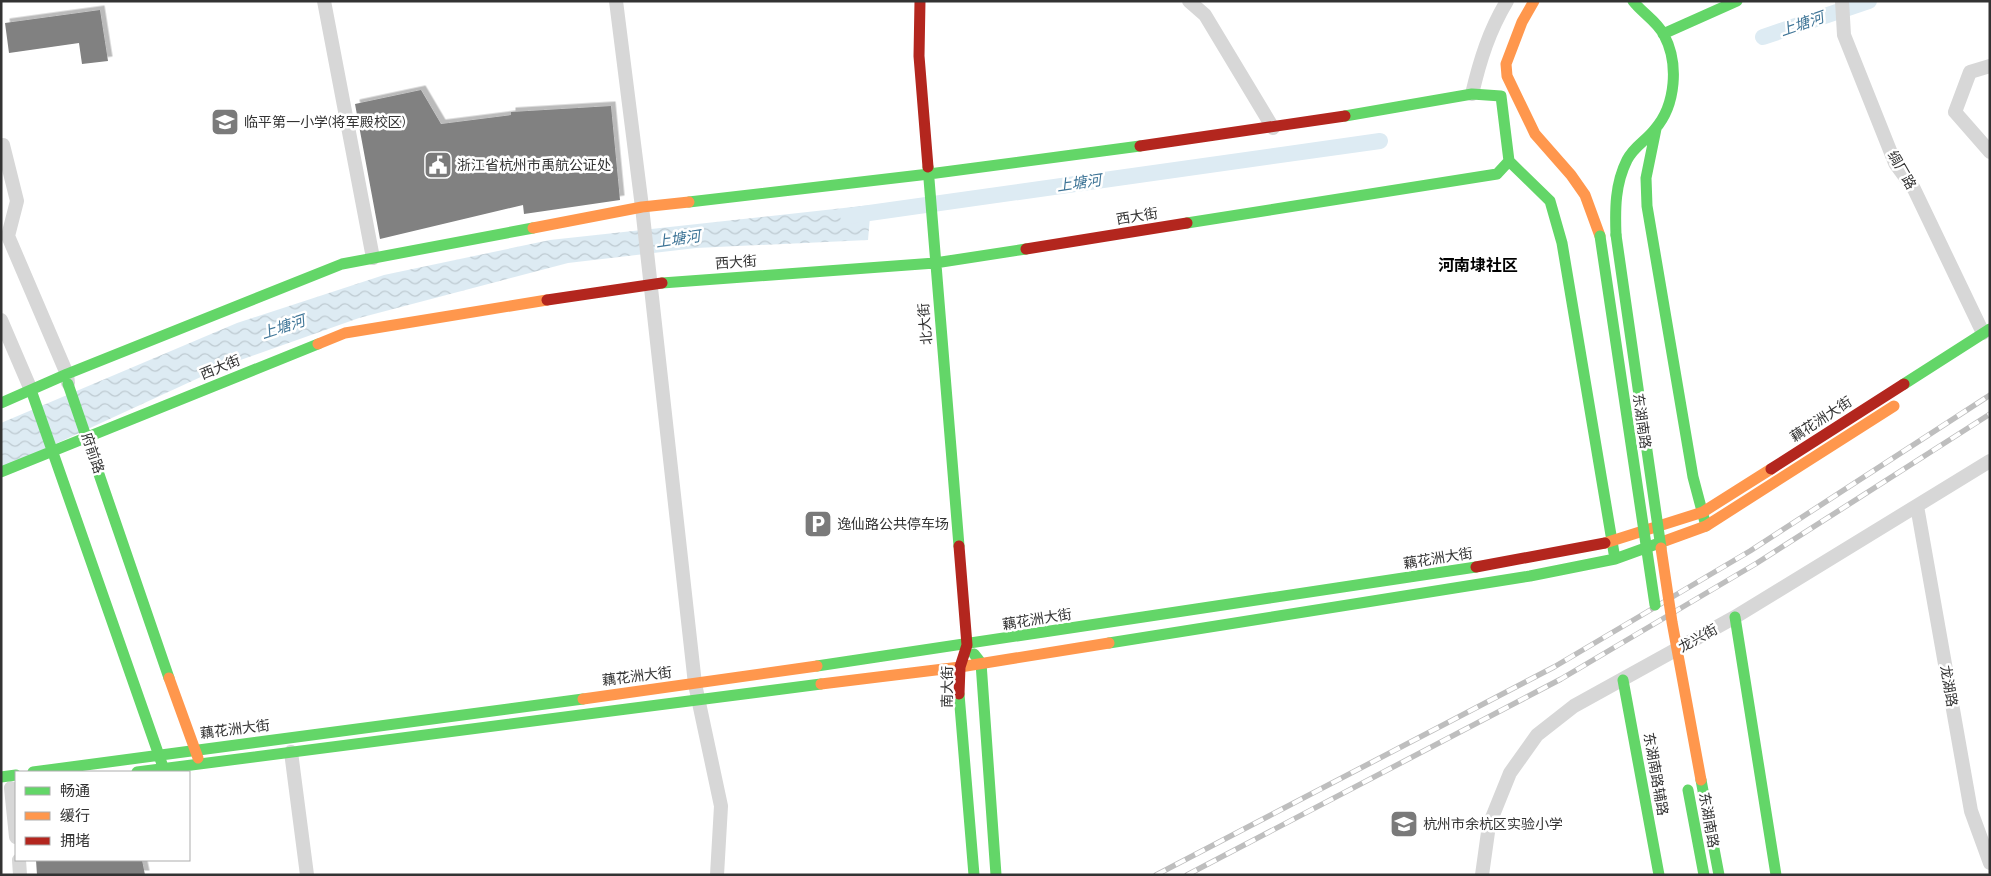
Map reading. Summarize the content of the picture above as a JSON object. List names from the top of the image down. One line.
{"streets":{"main road":["西大街","北大街","藕花洲大街","东湖南路","府前路","南大街","东湖南路辅路"],"street":["绸厂路","龙兴街","龙湖路"]},"crossings":[["绸厂路","藕花洲大街"],["西大街","北大街"],["西大街","府前路"],["北大街","藕花洲大街"],["北大街","南大街"],["藕花洲大街","府前路"],["藕花洲大街","南大街"],["龙兴街","龙湖路"],["龙兴街","东湖南路辅路"]],"districts":["河南埭社区"],"water":["上塘河"],"places":{"school or university":["临平第一小学(将军殿校区)","杭州市余杭区实验小学"],"public building":["浙江省杭州市禹航公证处"],"parking":["逸仙路公共停车场"]},"legend":["畅通","缓行","拥堵"]}
